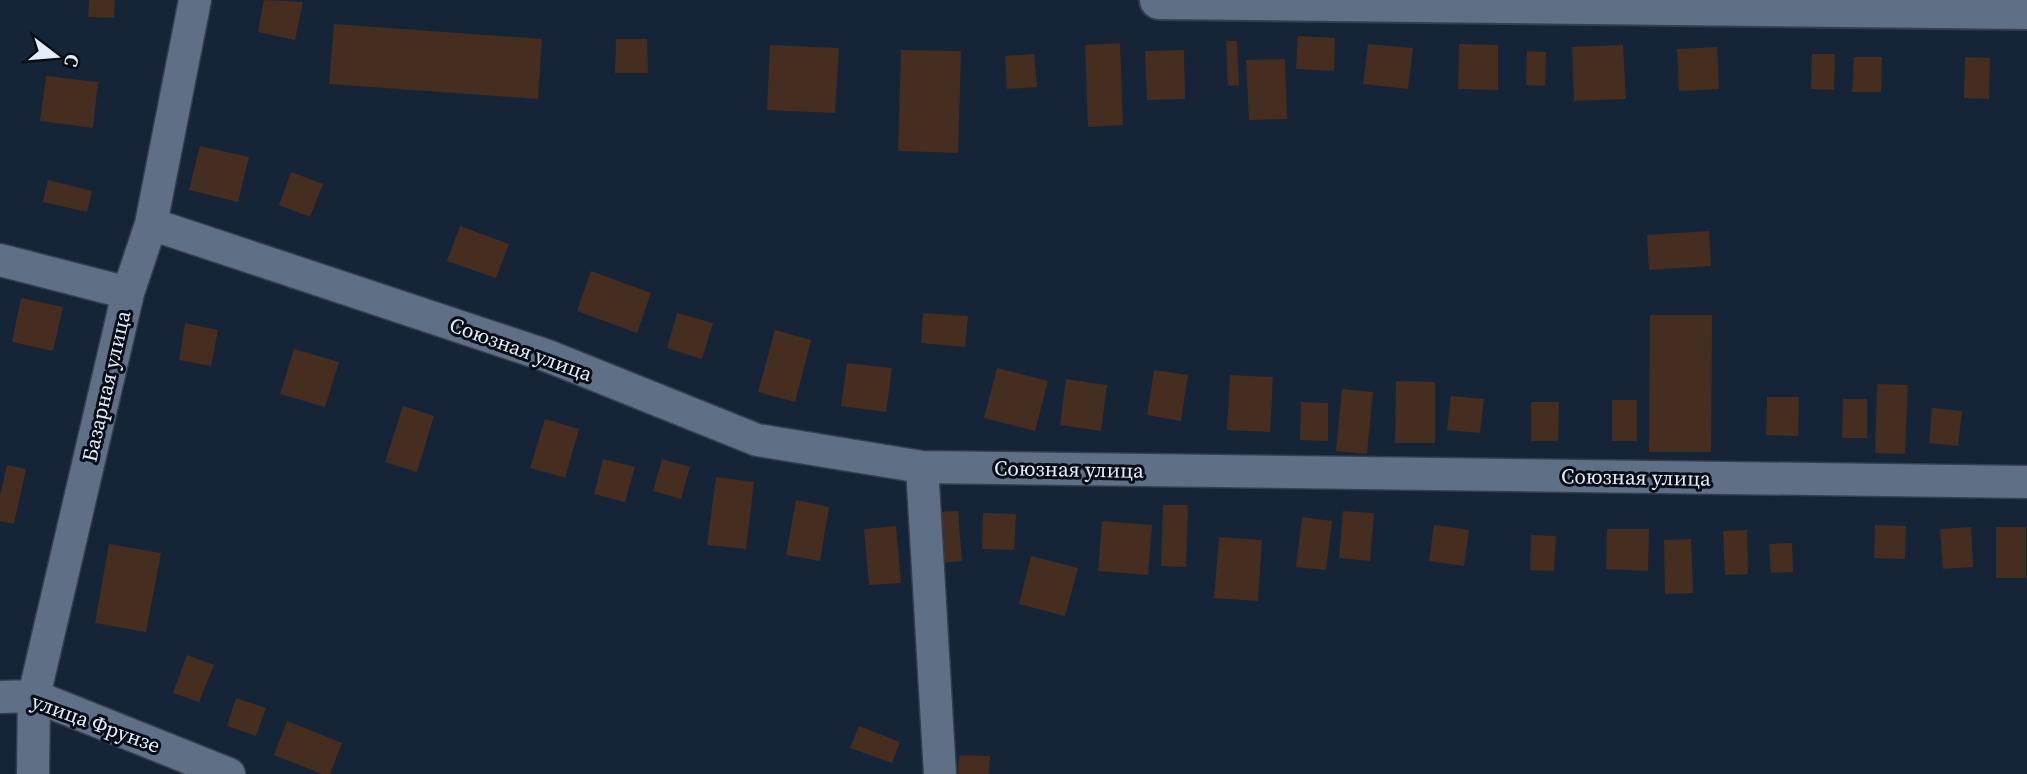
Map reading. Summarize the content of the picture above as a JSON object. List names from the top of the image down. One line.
{"streets":{"street":["Союзная улица","Базарная улица","улица Фрунзе"]},"crossings":[["Союзная улица","Базарная улица"],["Базарная улица","улица Фрунзе"]],"north":"right"}
